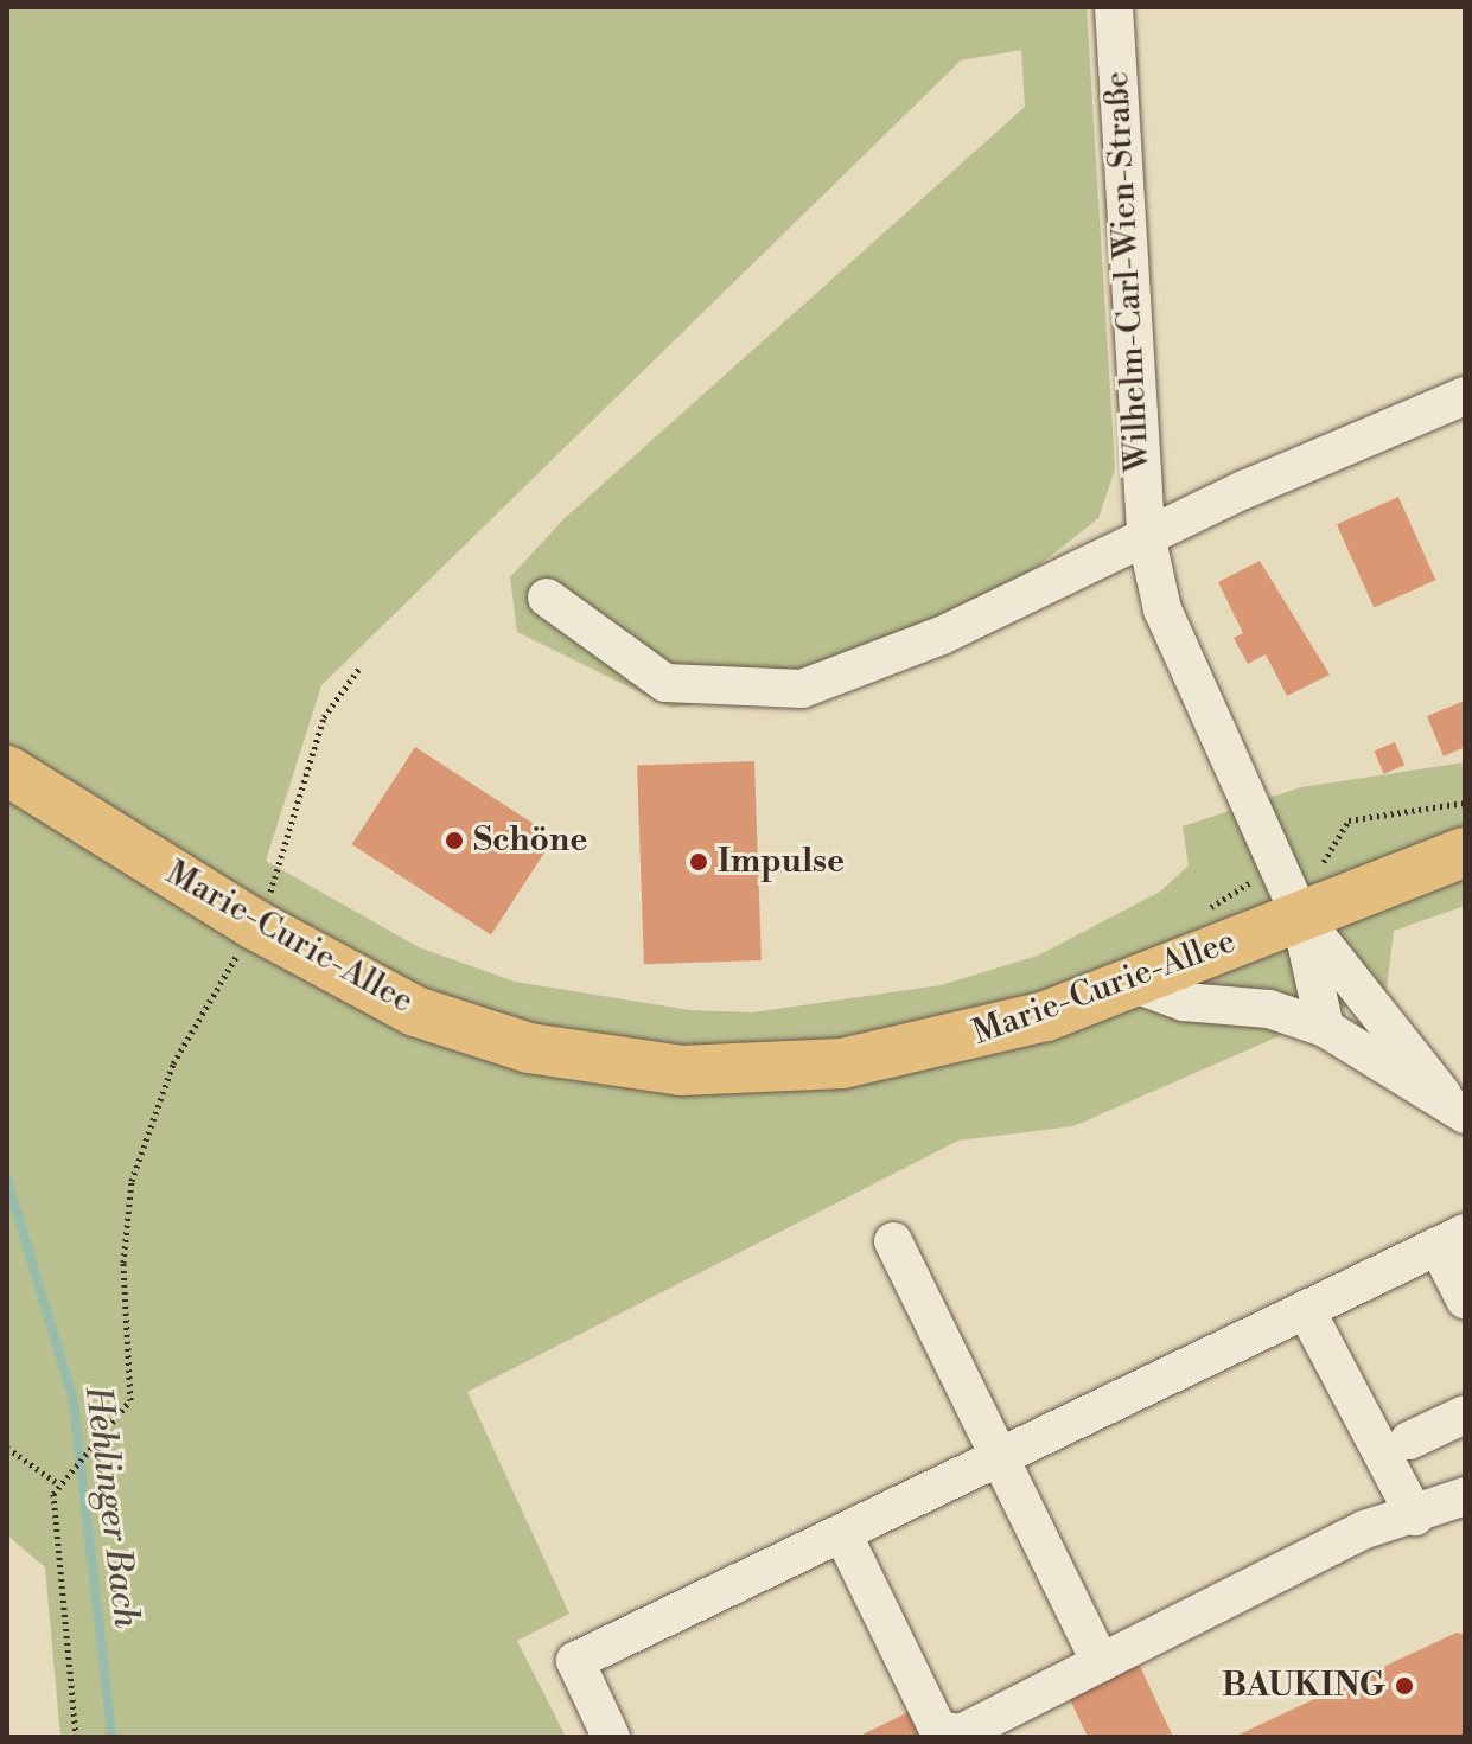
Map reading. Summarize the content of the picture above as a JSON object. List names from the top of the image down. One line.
{"streets":{"main road":["Marie-Curie-Allee"],"street":["Wilhelm-Carl-Wien-Straße"]},"crossings":[["Wilhelm-Carl-Wien-Straße","Marie-Curie-Allee"]],"water":["Hehlinger Bach"],"places":["Schöne","Impulse","BAUKING"]}
